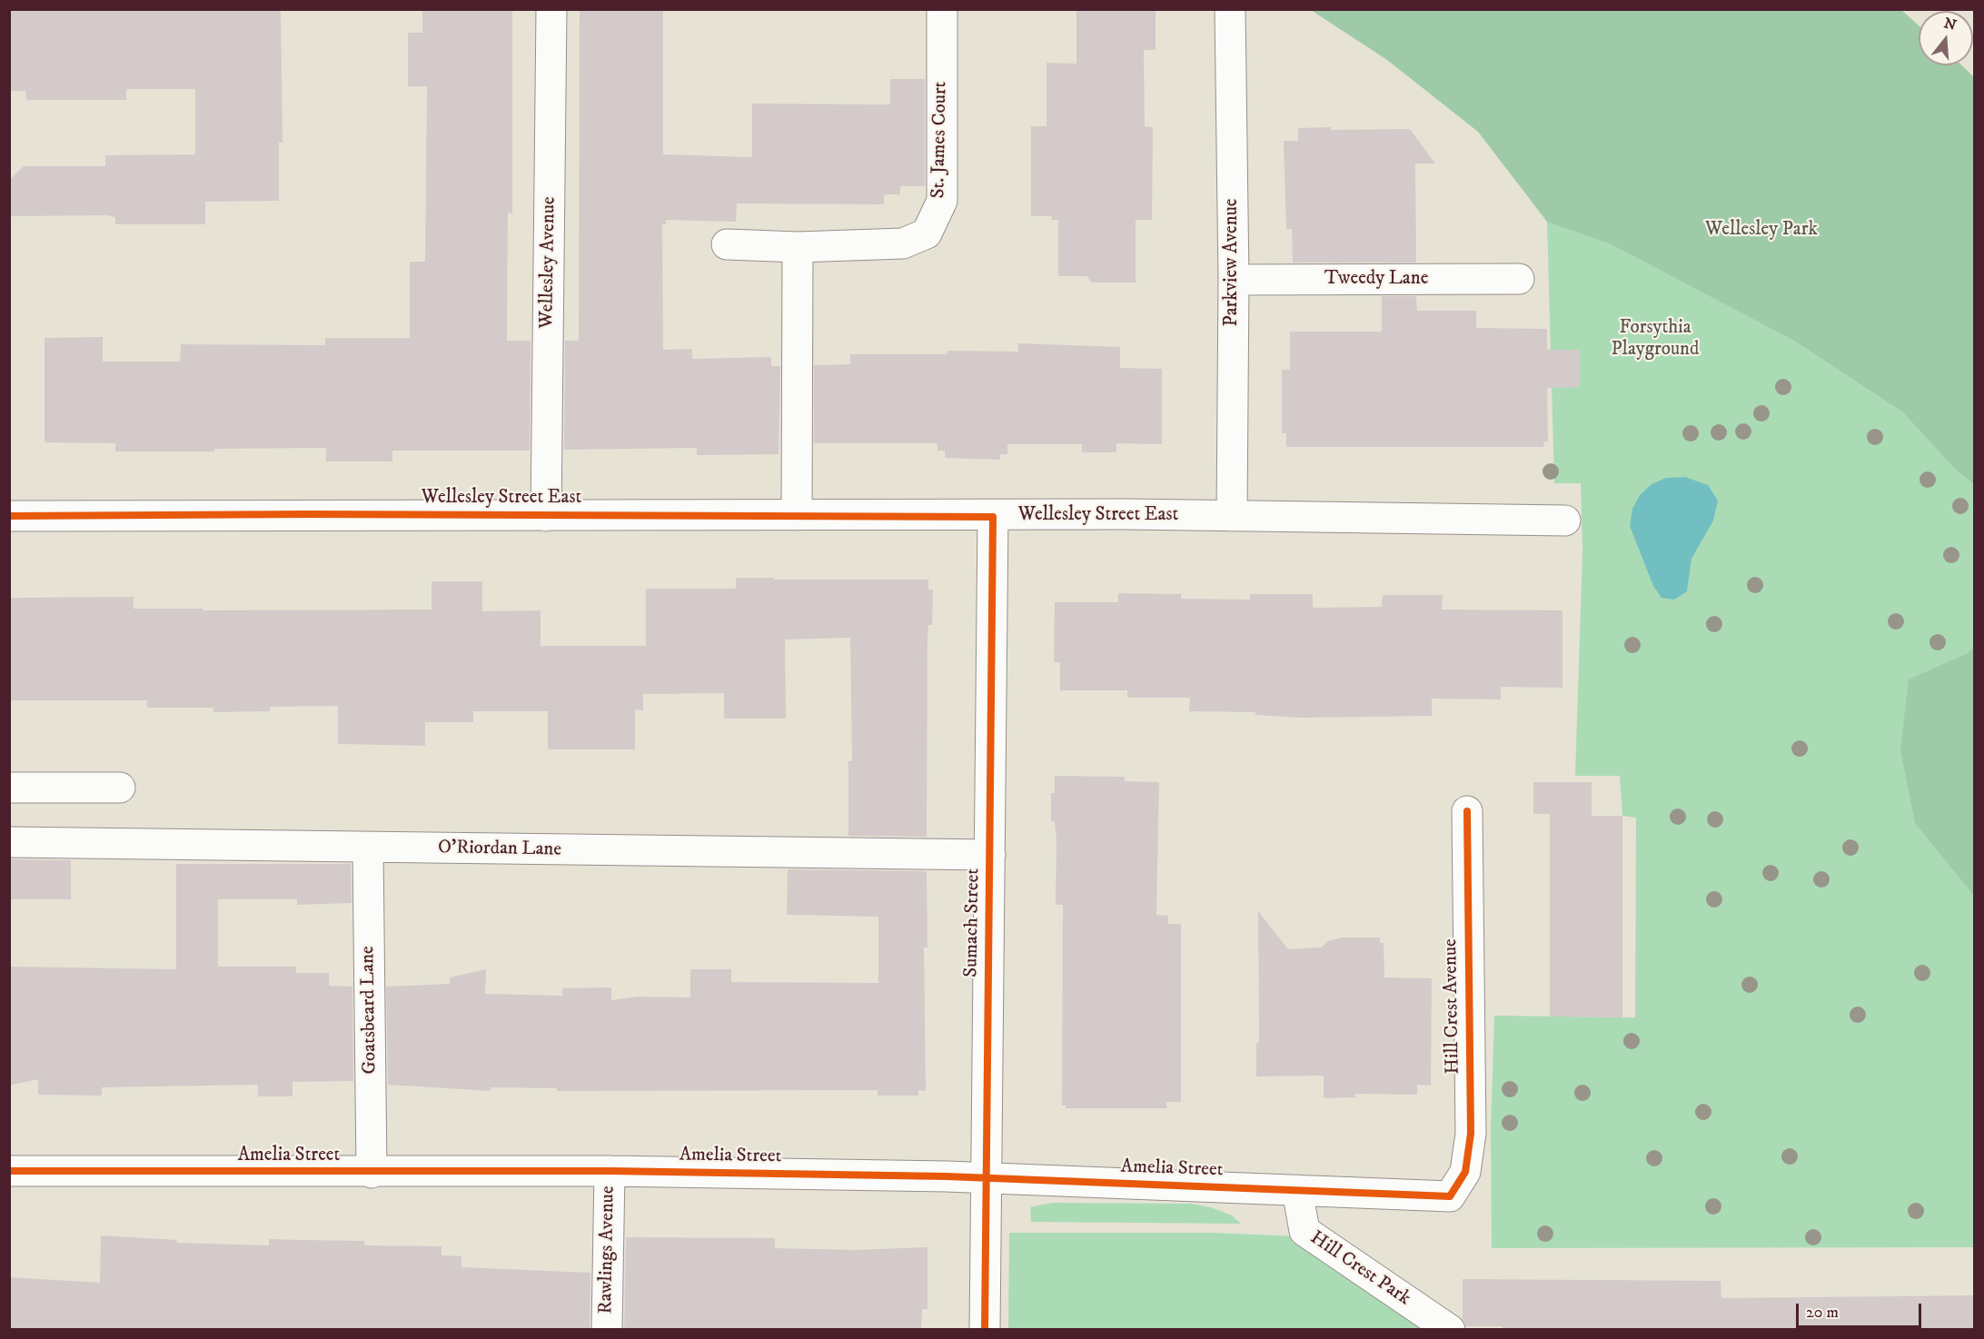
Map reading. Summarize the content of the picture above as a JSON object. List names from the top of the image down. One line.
{"streets":{"street":["St. James Court","Wellesley Avenue","Parkview Avenue","Tweedy Lane","Wellesley Street East","O'Riordan Lane","Sumach Street","Hill Crest Avenue","Goatsbeard Lane","Amelia Street","Rawlings Avenue","Hill Crest Park"]},"crossings":[["Wellesley Avenue","Wellesley Street East"],["Parkview Avenue","Tweedy Lane"],["Parkview Avenue","Wellesley Street East"],["Wellesley Street East","Sumach Street"],["O'Riordan Lane","Sumach Street"],["O'Riordan Lane","Goatsbeard Lane"],["Sumach Street","Amelia Street"],["Hill Crest Avenue","Amelia Street"],["Goatsbeard Lane","Amelia Street"],["Amelia Street","Rawlings Avenue"],["Amelia Street","Hill Crest Park"]],"parks":["Wellesley Park","Forsythia Playground"],"scale_bar":"20 m","north":"top"}
